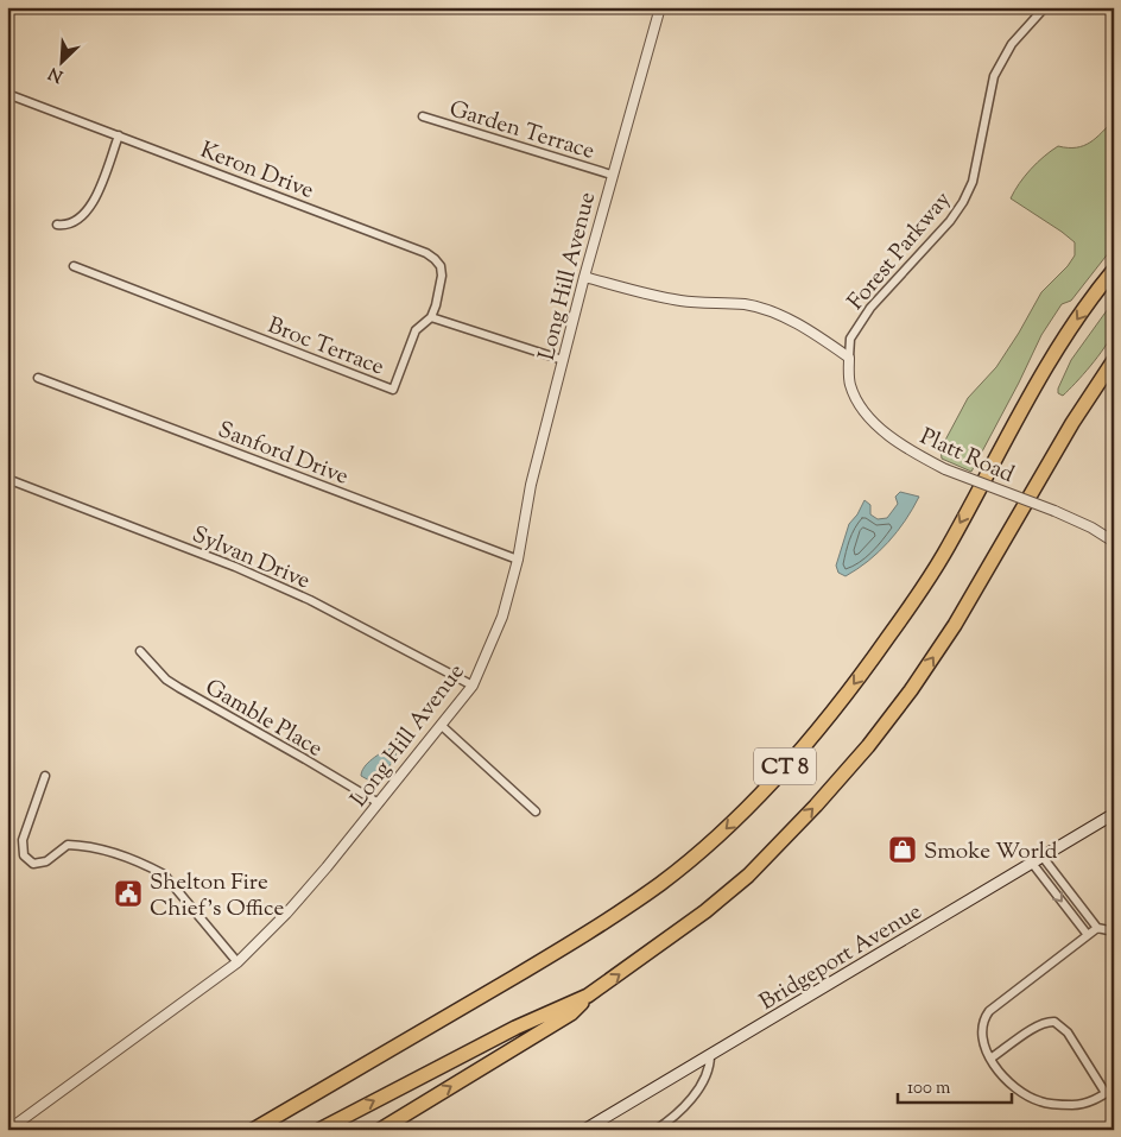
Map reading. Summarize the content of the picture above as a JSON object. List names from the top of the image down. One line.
{"streets":{"highway":["CT 8"],"main road":["Bridgeport Avenue"],"street":["Garden Terrace","Keron Drive","Forest Parkway","Long Hill Avenue","Broc Terrace","Sanford Drive","Platt Road","Sylvan Drive","Gamble Place"]},"crossings":[["Garden Terrace","Long Hill Avenue"],["Keron Drive","Broc Terrace"],["Forest Parkway","Platt Road"],["Long Hill Avenue","Sanford Drive"],["Long Hill Avenue","Sylvan Drive"],["Long Hill Avenue","Gamble Place"]],"places":{"shop":["Smoke World"],"public building":["Shelton Fire Chief's Office"]},"scale_bar":"100 m","north":"bottom left"}
